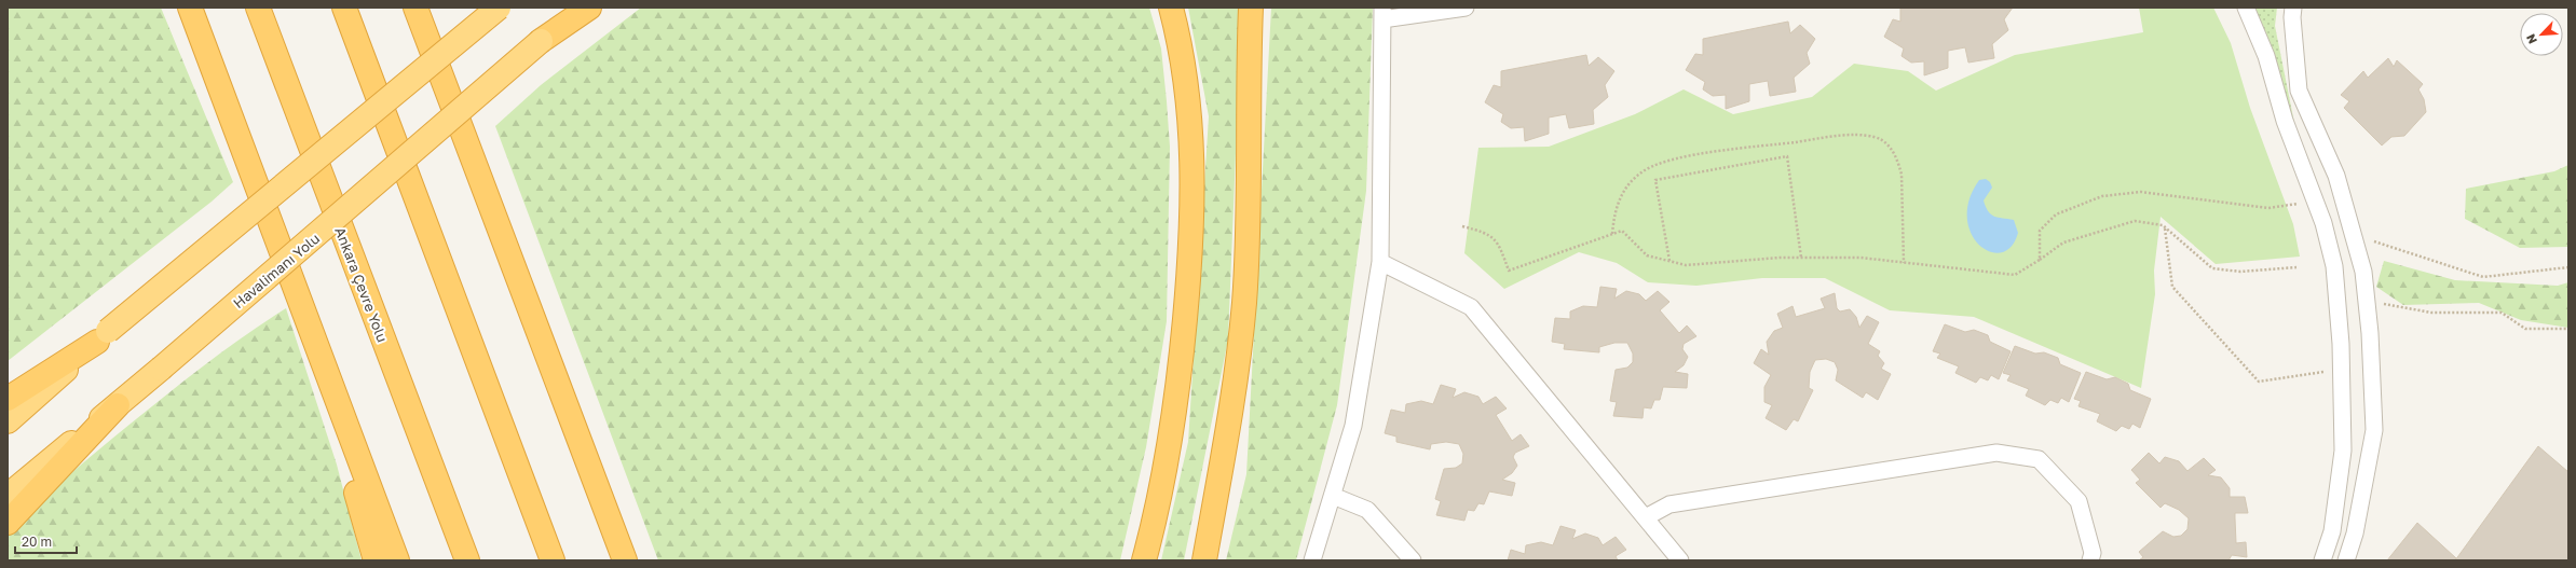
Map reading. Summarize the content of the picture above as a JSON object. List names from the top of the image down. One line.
{"streets":{"highway":["Havalimanı Yolu","Ankara Çevre Yolu"]},"scale_bar":"20 m","north":"bottom left"}
